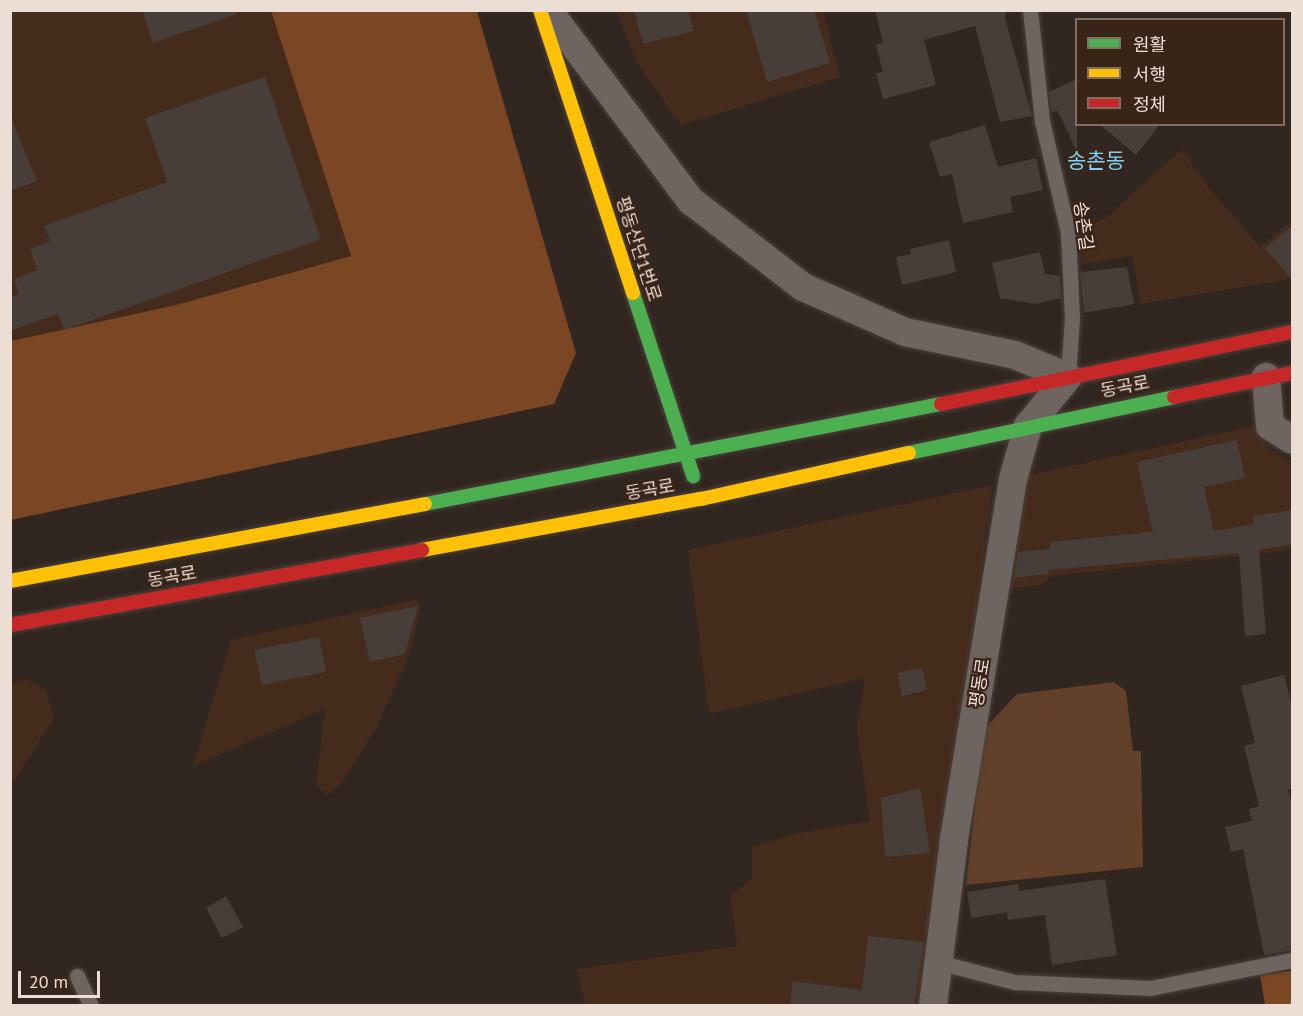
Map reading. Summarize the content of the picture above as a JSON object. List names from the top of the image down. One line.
{"streets":{"main road":["평동산단1번로","동곡로"],"street":["평동로"],"lane":["송촌길"]},"crossings":[["송촌길","동곡로"],["송촌길","평동로"],["평동산단1번로","동곡로"],["동곡로","평동로"]],"districts":["송촌동"],"legend":["원활","서행","정체"],"scale_bar":"20 m"}
